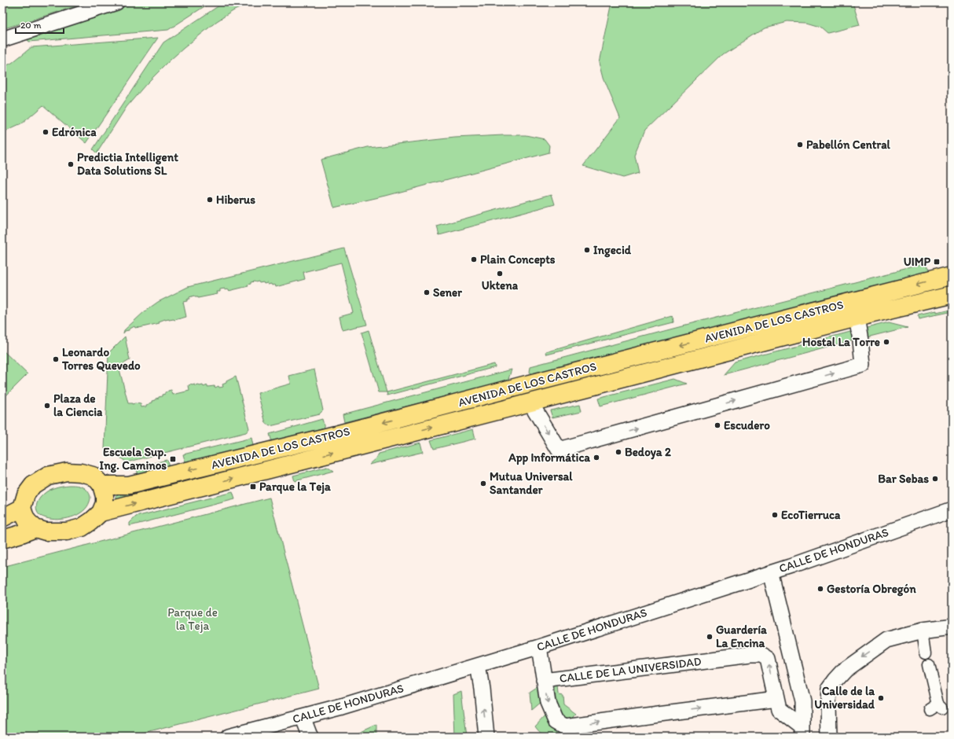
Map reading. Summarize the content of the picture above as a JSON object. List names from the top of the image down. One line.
{"streets":{"main road":["AVENIDA DE LOS CASTROS"],"street":["CALLE DE HONDURAS","CALLE DE LA UNIVERSIDAD"]},"crossings":[["CALLE DE HONDURAS","CALLE DE LA UNIVERSIDAD"]],"parks":["Parque de la Teja"],"places":{"other":["Edrónica","Pabellón Central","Predictia Intelligent Data Solutions SL","Hiberus","Ingecid","Plain Concepts","Uktena","Sener","Hostal La Torre","Leonardo Torres Quevedo","Plaza de la Ciencia","Escudero","Bedoya 2","App Informática","Bar Sebas","Mutua Universal Santander","EcoTierruca","Gestoría Obregón","Guardería La Encina","Calle de la Universidad"],"transit":["UIMP","Escuela Sup. Ing. Caminos","Parque la Teja"]},"scale_bar":"20 m"}
